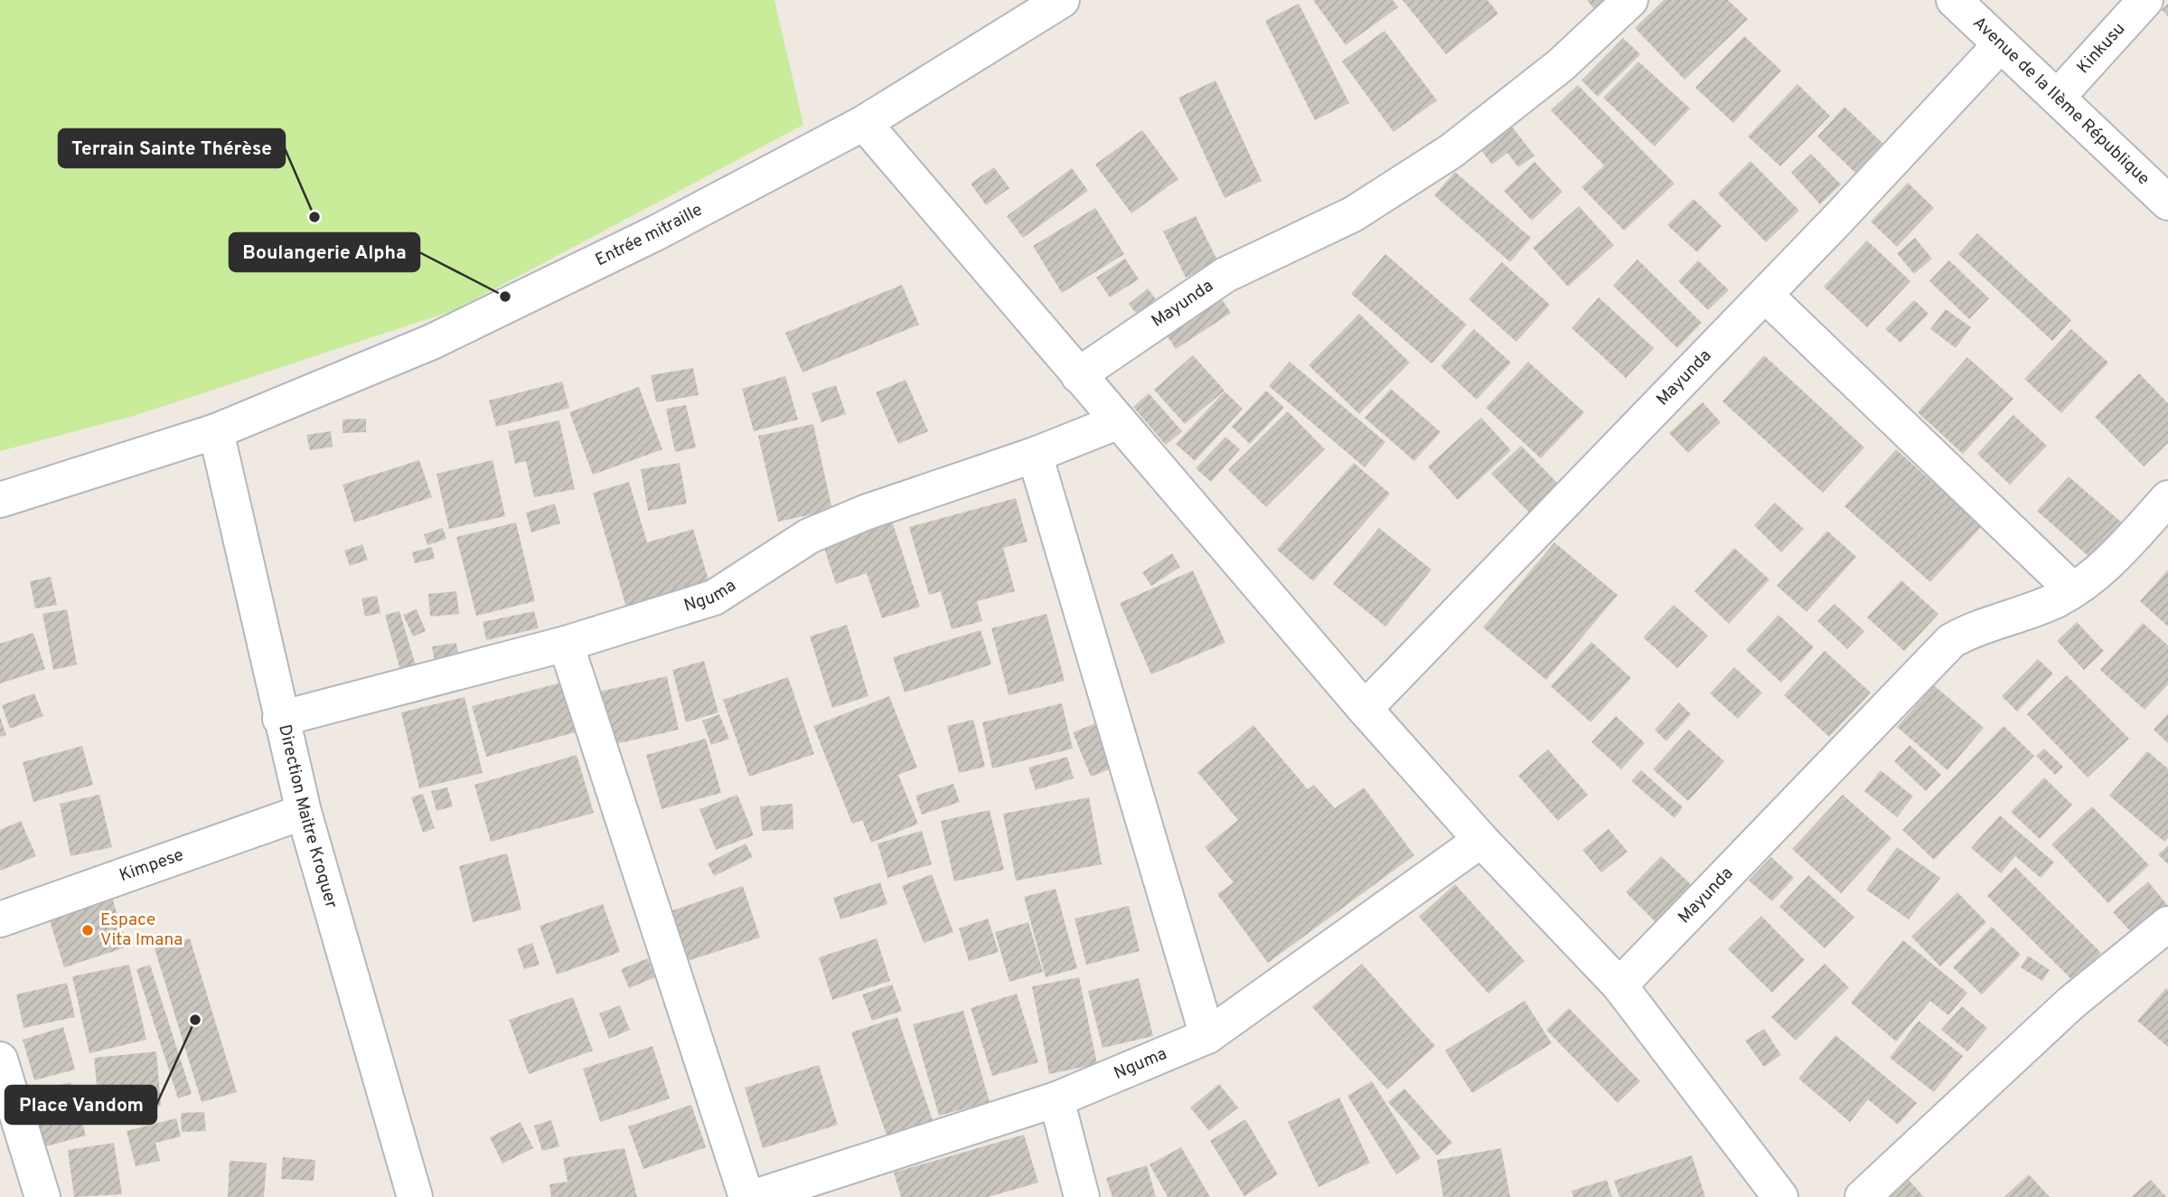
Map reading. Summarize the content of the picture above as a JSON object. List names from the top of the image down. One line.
{"streets":{"street":["Kinkusu","Avenue de la IIème République","Entrée mitraille","Mayunda","Nguma","Direction Maitre Kroquer","Kimpese"]},"crossings":[["Kinkusu","Avenue de la IIème République"],["Avenue de la IIème République","Mayunda"],["Entrée mitraille","Direction Maitre Kroquer"],["Nguma","Direction Maitre Kroquer"],["Direction Maitre Kroquer","Kimpese"]],"places":["Terrain Sainte Thérèse","Boulangerie Alpha","Espace Vita Imana","Place Vandom"]}
